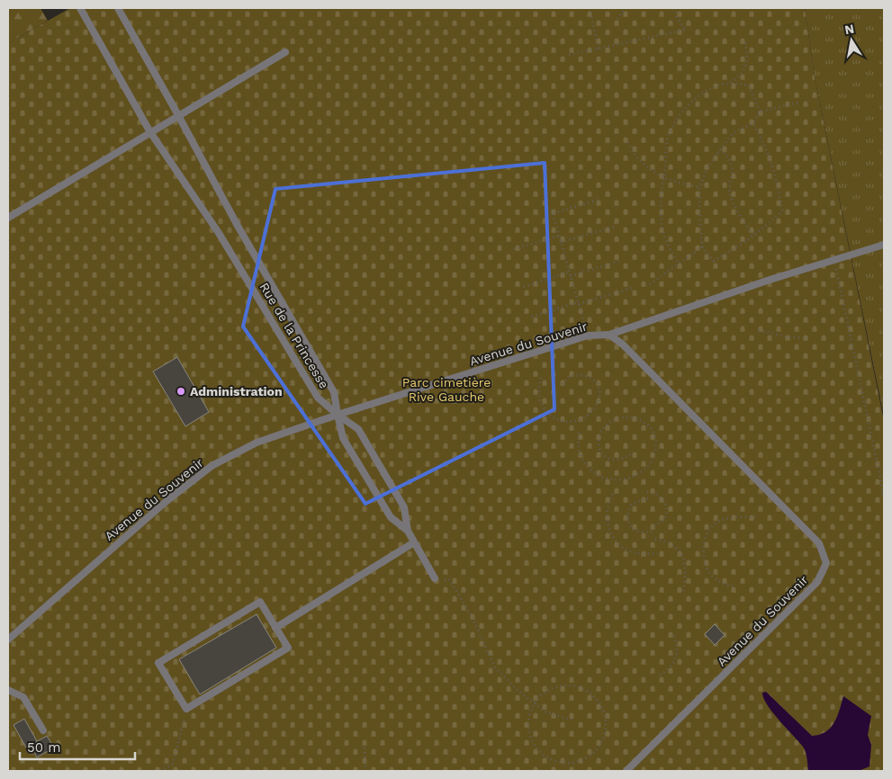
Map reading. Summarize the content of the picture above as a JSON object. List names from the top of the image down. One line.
{"streets":{"lane":["Rue de la Princesse","Avenue du Souvenir"]},"crossings":[["Rue de la Princesse","Avenue du Souvenir"]],"parks":["Parc cimetière Rive Gauche"],"places":["Administration"],"scale_bar":"50 m","north":"top"}
